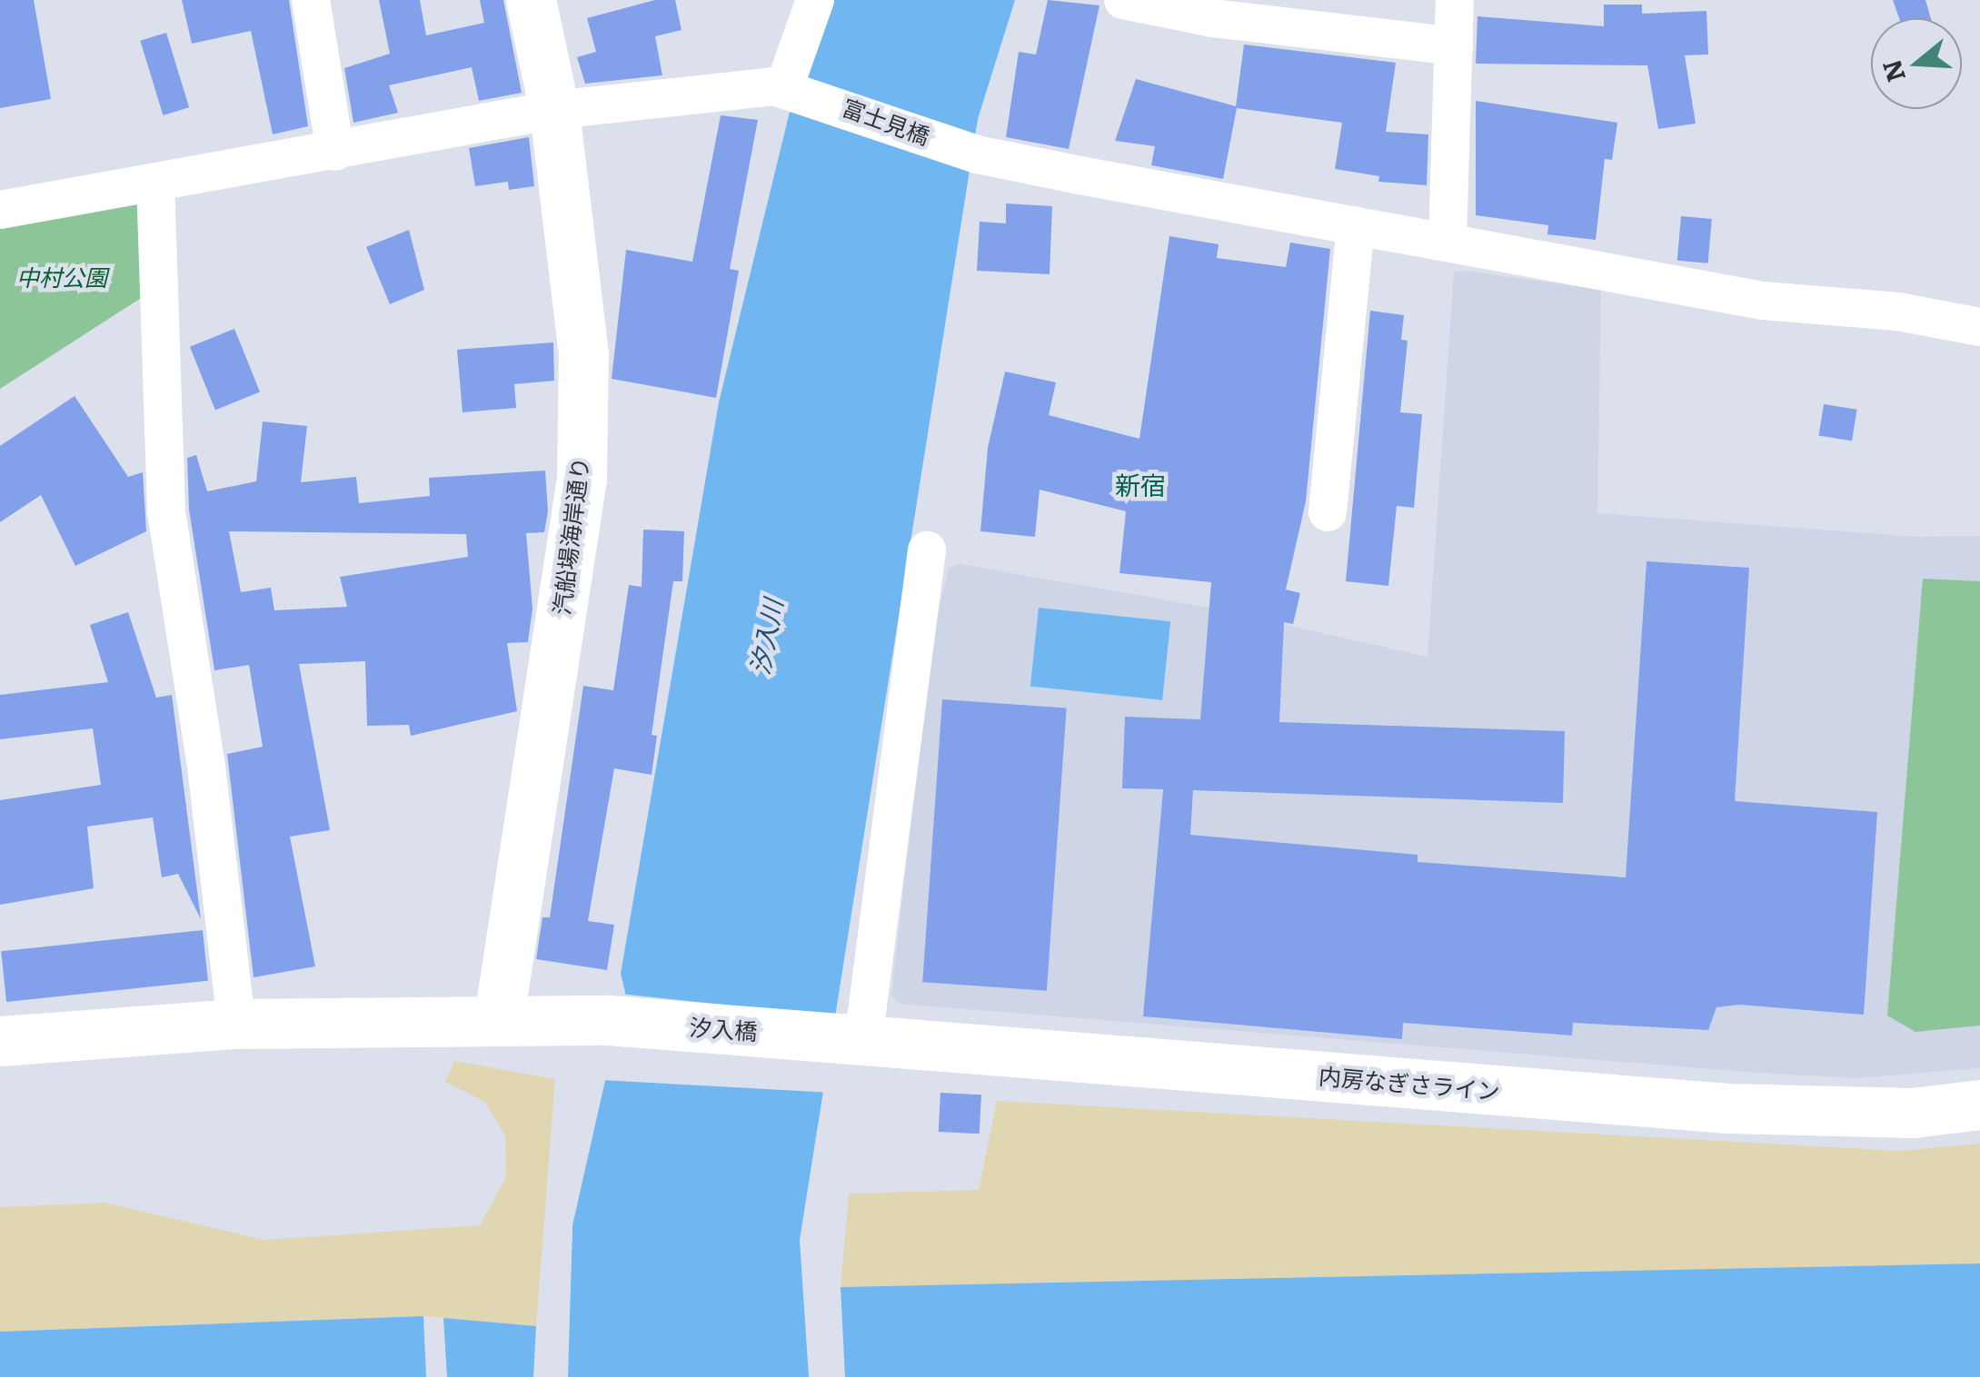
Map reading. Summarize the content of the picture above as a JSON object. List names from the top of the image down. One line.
{"streets":{"street":["富士見橋","汽船場海岸通り","汐入橋","内房なぎさライン"]},"crossings":[["汽船場海岸通り","汐入橋"],["汐入橋","内房なぎさライン"]],"districts":["新宿"],"water":["汐入川"],"parks":["中村公園"],"north":"left"}
